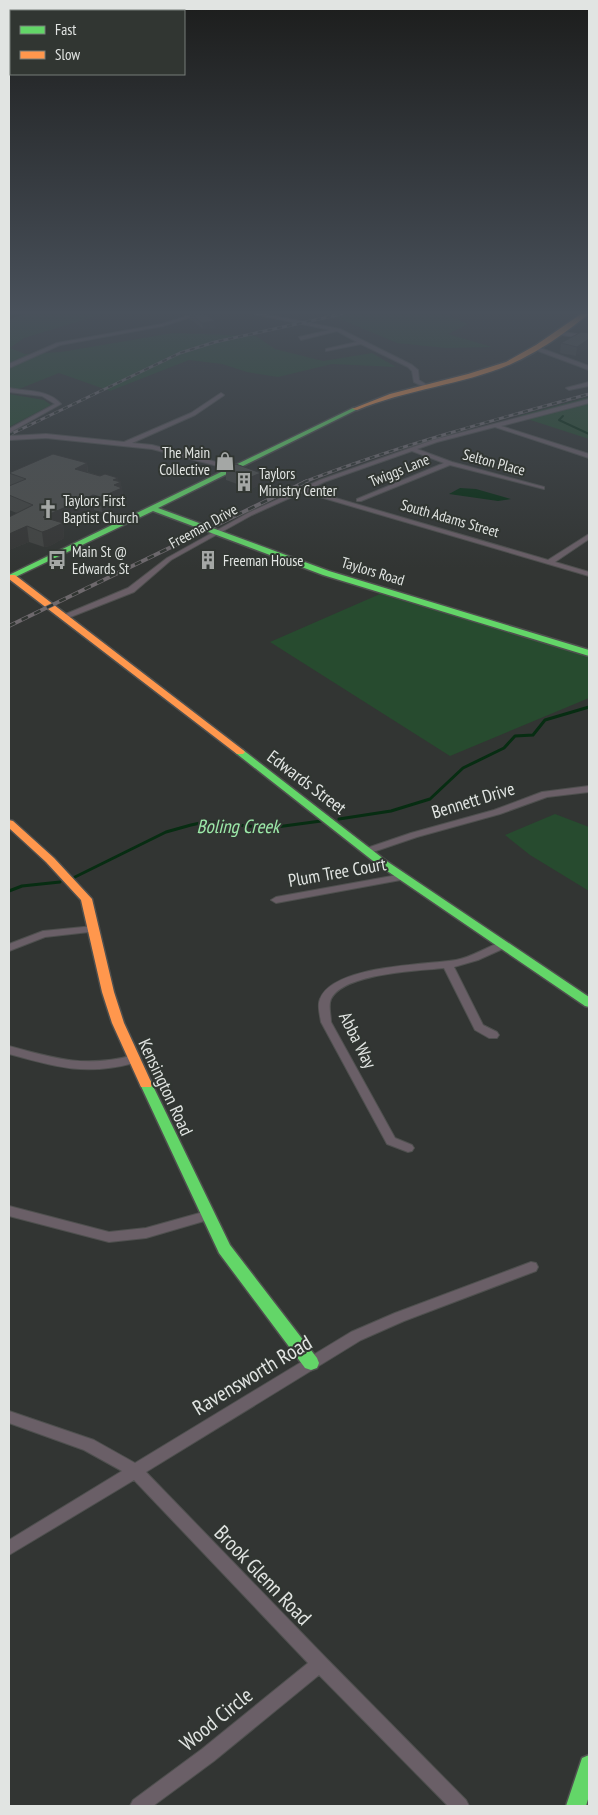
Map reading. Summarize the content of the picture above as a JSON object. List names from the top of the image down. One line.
{"streets":{"street":["Selton Place","Twiggs Lane","South Adams Street","Freeman Drive","Taylors Road","Edwards Street","Bennett Drive","Plum Tree Court","Abba Way","Kensington Road","Ravensworth Road","Brook Glenn Road","Wood Circle"]},"crossings":[["Selton Place","Twiggs Lane"],["Selton Place","Freeman Drive"],["South Adams Street","Freeman Drive"],["Freeman Drive","Taylors Road"],["Freeman Drive","Edwards Street"],["Edwards Street","Bennett Drive"],["Edwards Street","Plum Tree Court"],["Edwards Street","Abba Way"],["Kensington Road","Ravensworth Road"],["Ravensworth Road","Brook Glenn Road"],["Brook Glenn Road","Wood Circle"]],"water":["Boling Creek"],"places":{"shop":["The Main Collective"],"building":["Taylors Ministry Center","Freeman House"],"church":["Taylors First Baptist Church"],"bus stop":["Main St @ Edwards St"]},"legend":["Fast","Slow"]}
